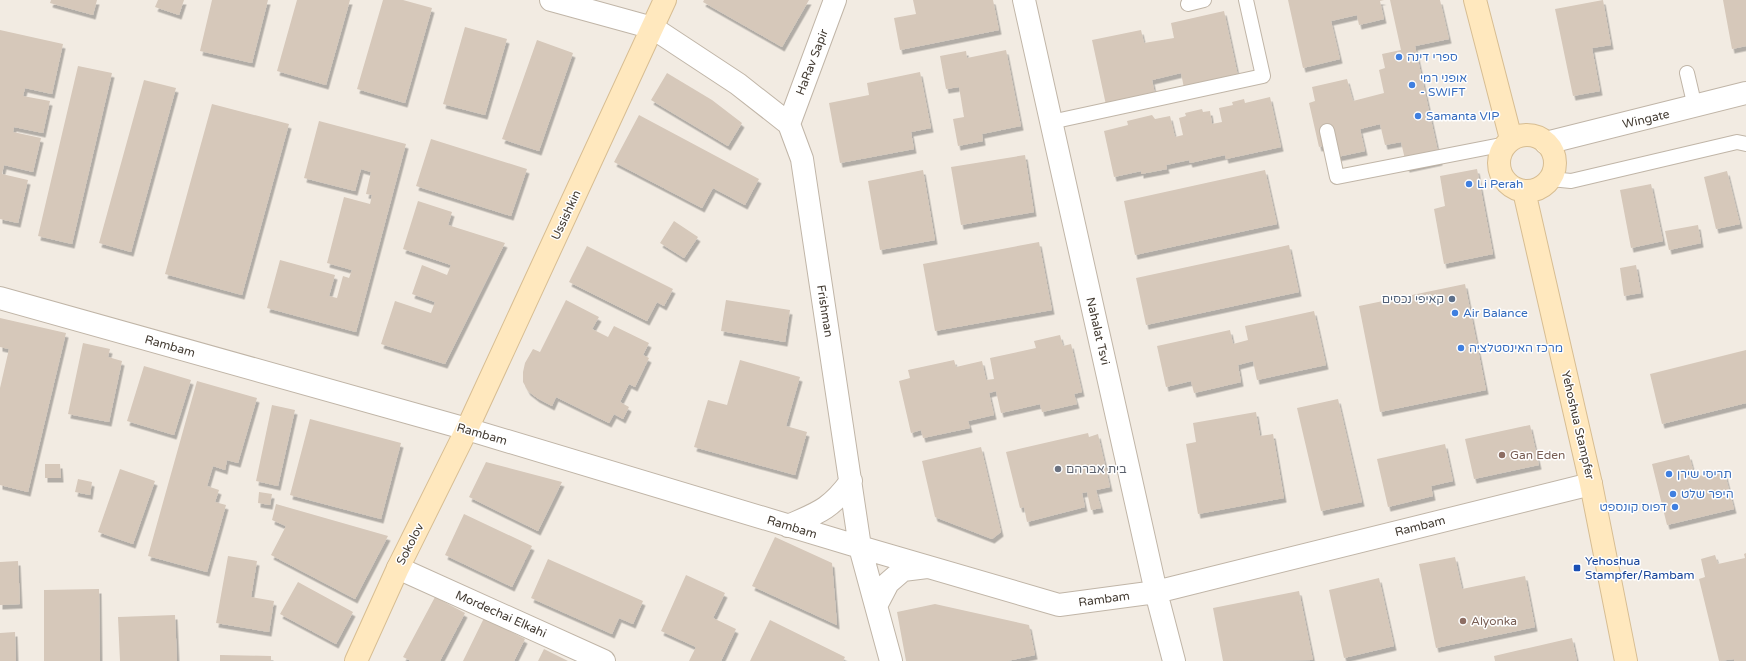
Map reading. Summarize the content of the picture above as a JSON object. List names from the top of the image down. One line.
{"streets":{"street":["HaRav Sapir","Wingate","Ussishkin","Frishman","Nahalat Tsvi","Rambam","Yehoshua Stampfer","Sokolov","Mordechai Elkahi"]},"crossings":[["HaRav Sapir","Frishman"],["Wingate","Yehoshua Stampfer"],["Ussishkin","Rambam"],["Ussishkin","Sokolov"],["Frishman","Rambam"],["Nahalat Tsvi","Rambam"],["Rambam","Yehoshua Stampfer"],["Rambam","Sokolov"],["Sokolov","Mordechai Elkahi"]],"places":{"other":["ספרי דינה","אופני רמי - SWIFT","Samanta VIP","Li Perah","קאיפי נכסים","Air Balance","מרכז האינסטלציה","Gan Eden","בית אברהם","תריסי שירן","היפר שלט","דפוס קונספט","Alyonka"],"transit":["Yehoshua Stampfer/Rambam"]}}
